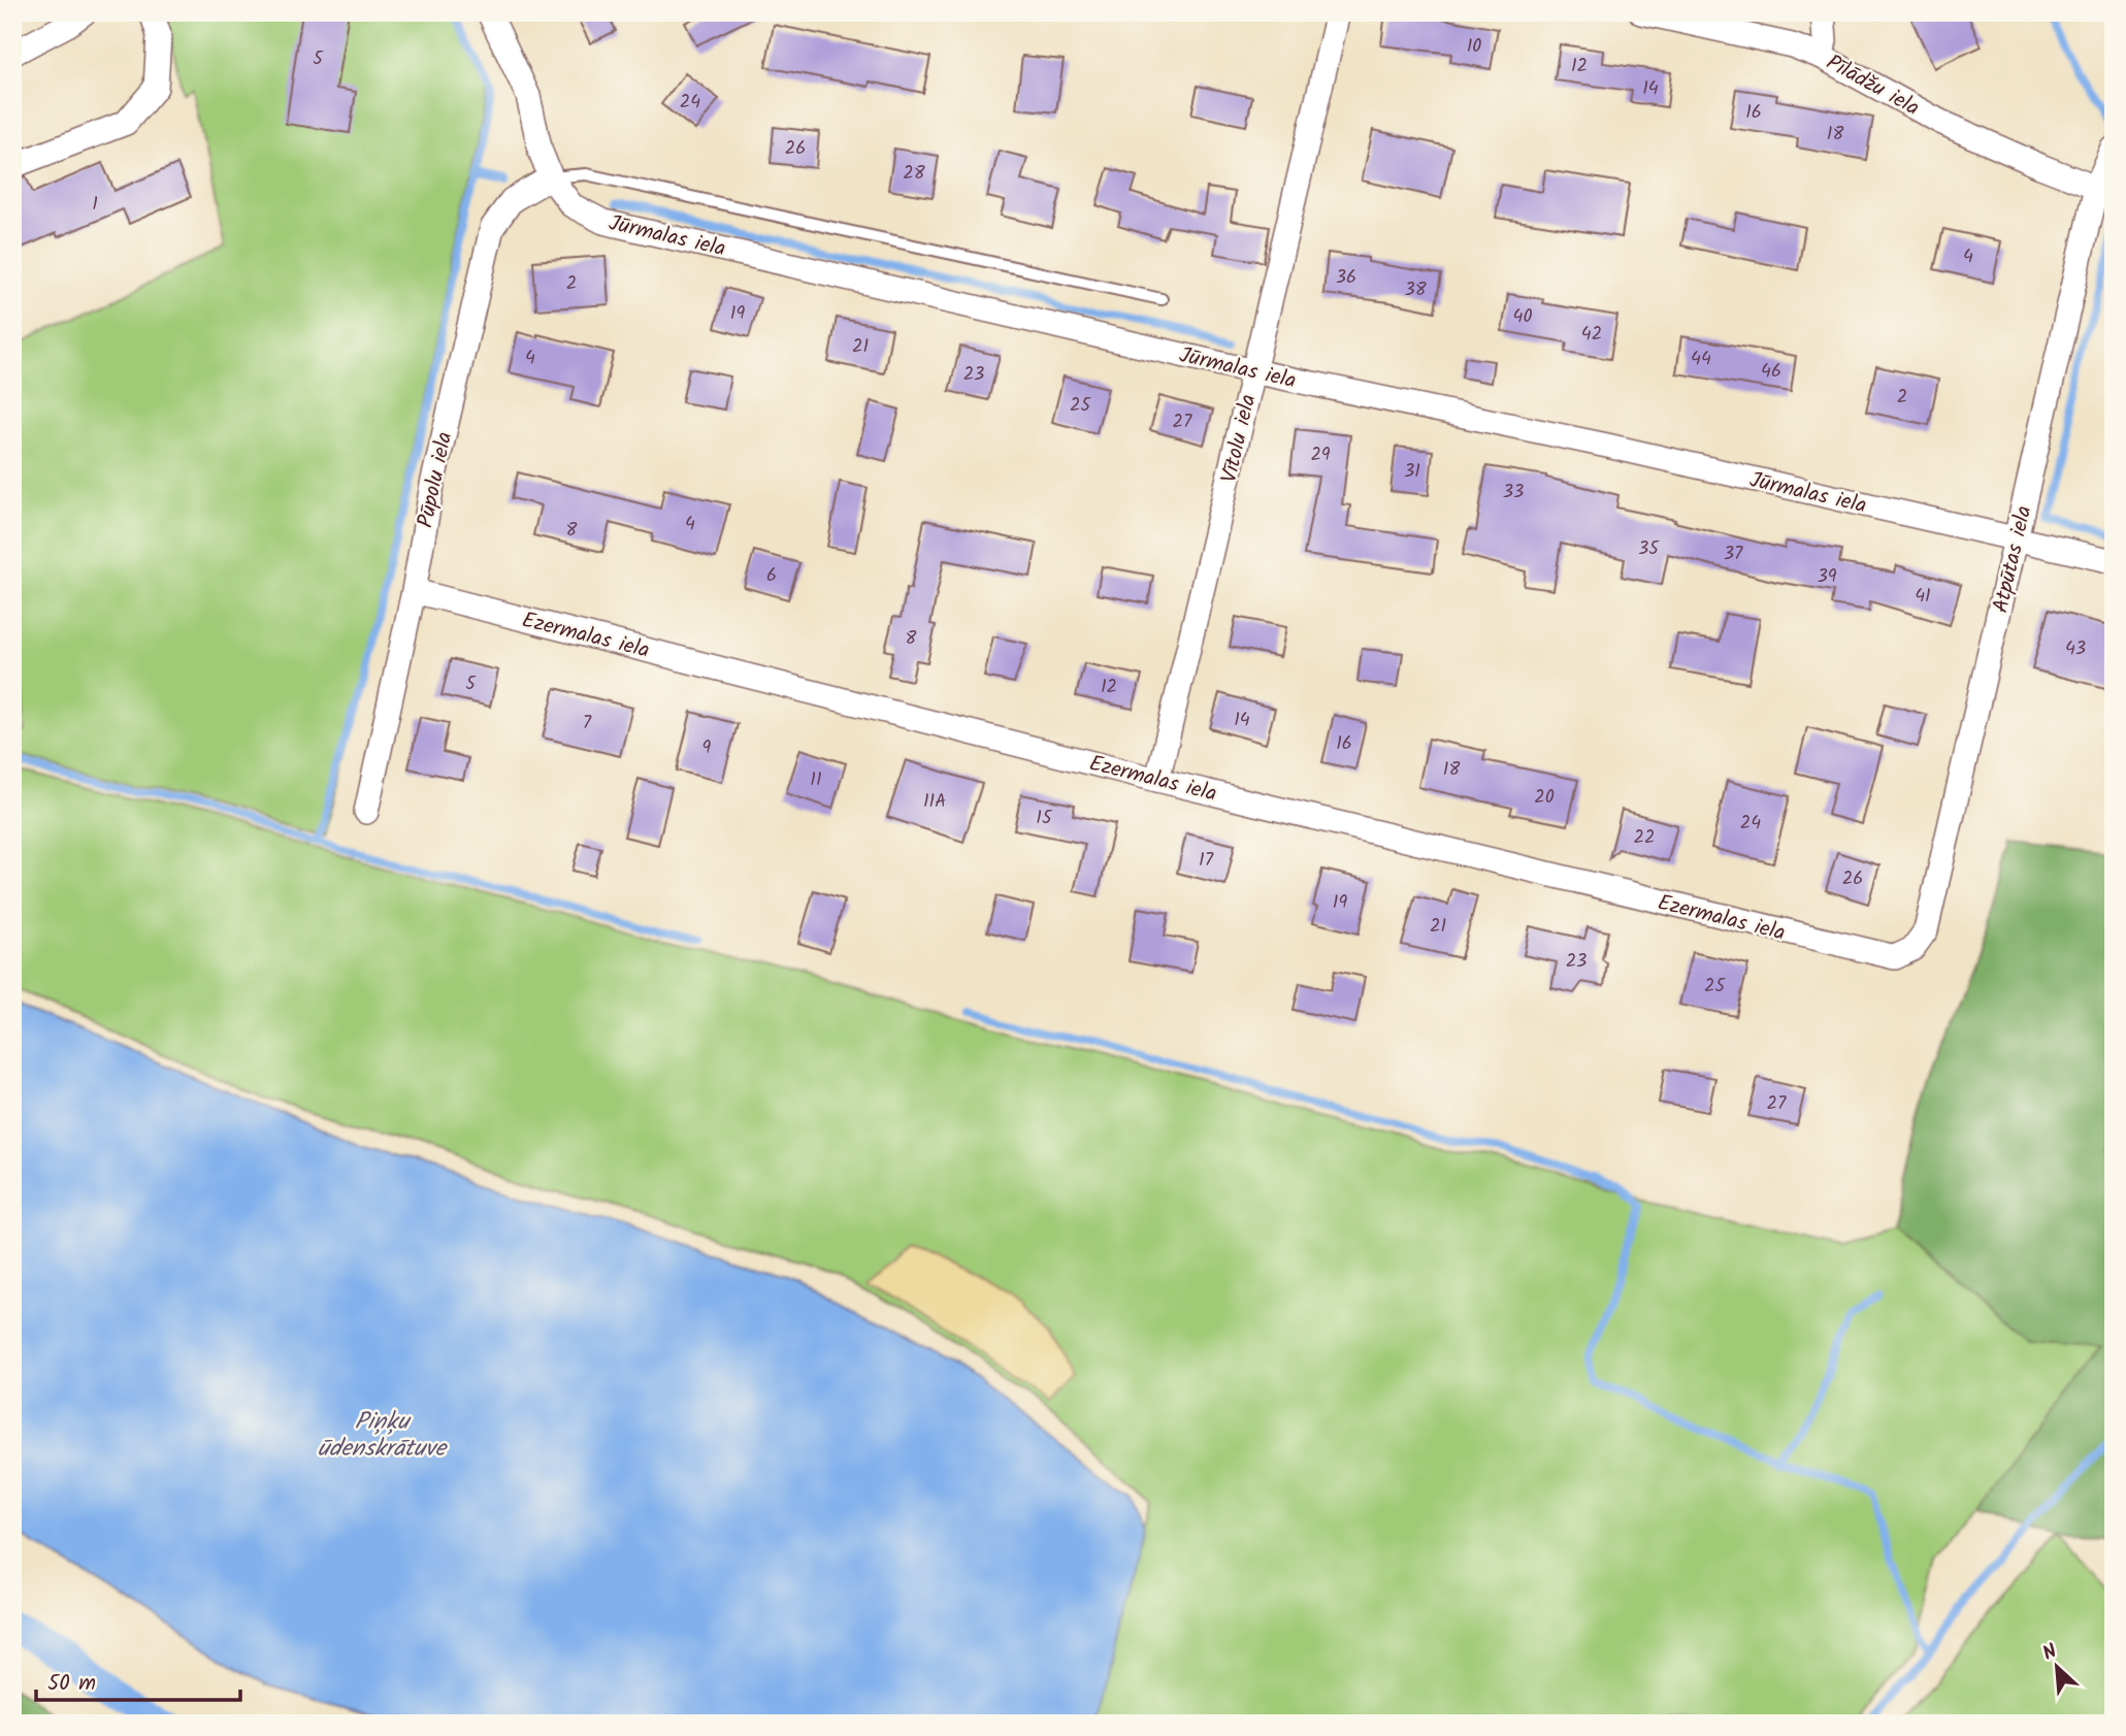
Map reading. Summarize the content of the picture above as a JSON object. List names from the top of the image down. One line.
{"streets":{"street":["Pīlādžu iela","Jūrmalas iela","Vītolu iela","Pūpolu iela","Atpūtas iela","Ezermalas iela"]},"crossings":[["Pīlādžu iela","Atpūtas iela"],["Jūrmalas iela","Vītolu iela"],["Jūrmalas iela","Pūpolu iela"],["Jūrmalas iela","Atpūtas iela"],["Vītolu iela","Ezermalas iela"],["Pūpolu iela","Ezermalas iela"],["Atpūtas iela","Ezermalas iela"]],"water":["Piņķu ūdenskrātuve"],"house_numbers":["10","5","12","14","24","16","18","26","28","1","4","36","2","38","19","40","42","21","4","44","46","23","2","25","27","29","31","33","4","8","35","37","6","39","41","8","43","5","12","14","7","16","9","18","11","20","11A","15","24","22","17","26","19","21","23","25","27"],"scale_bar":"50 m","north":"top left"}
